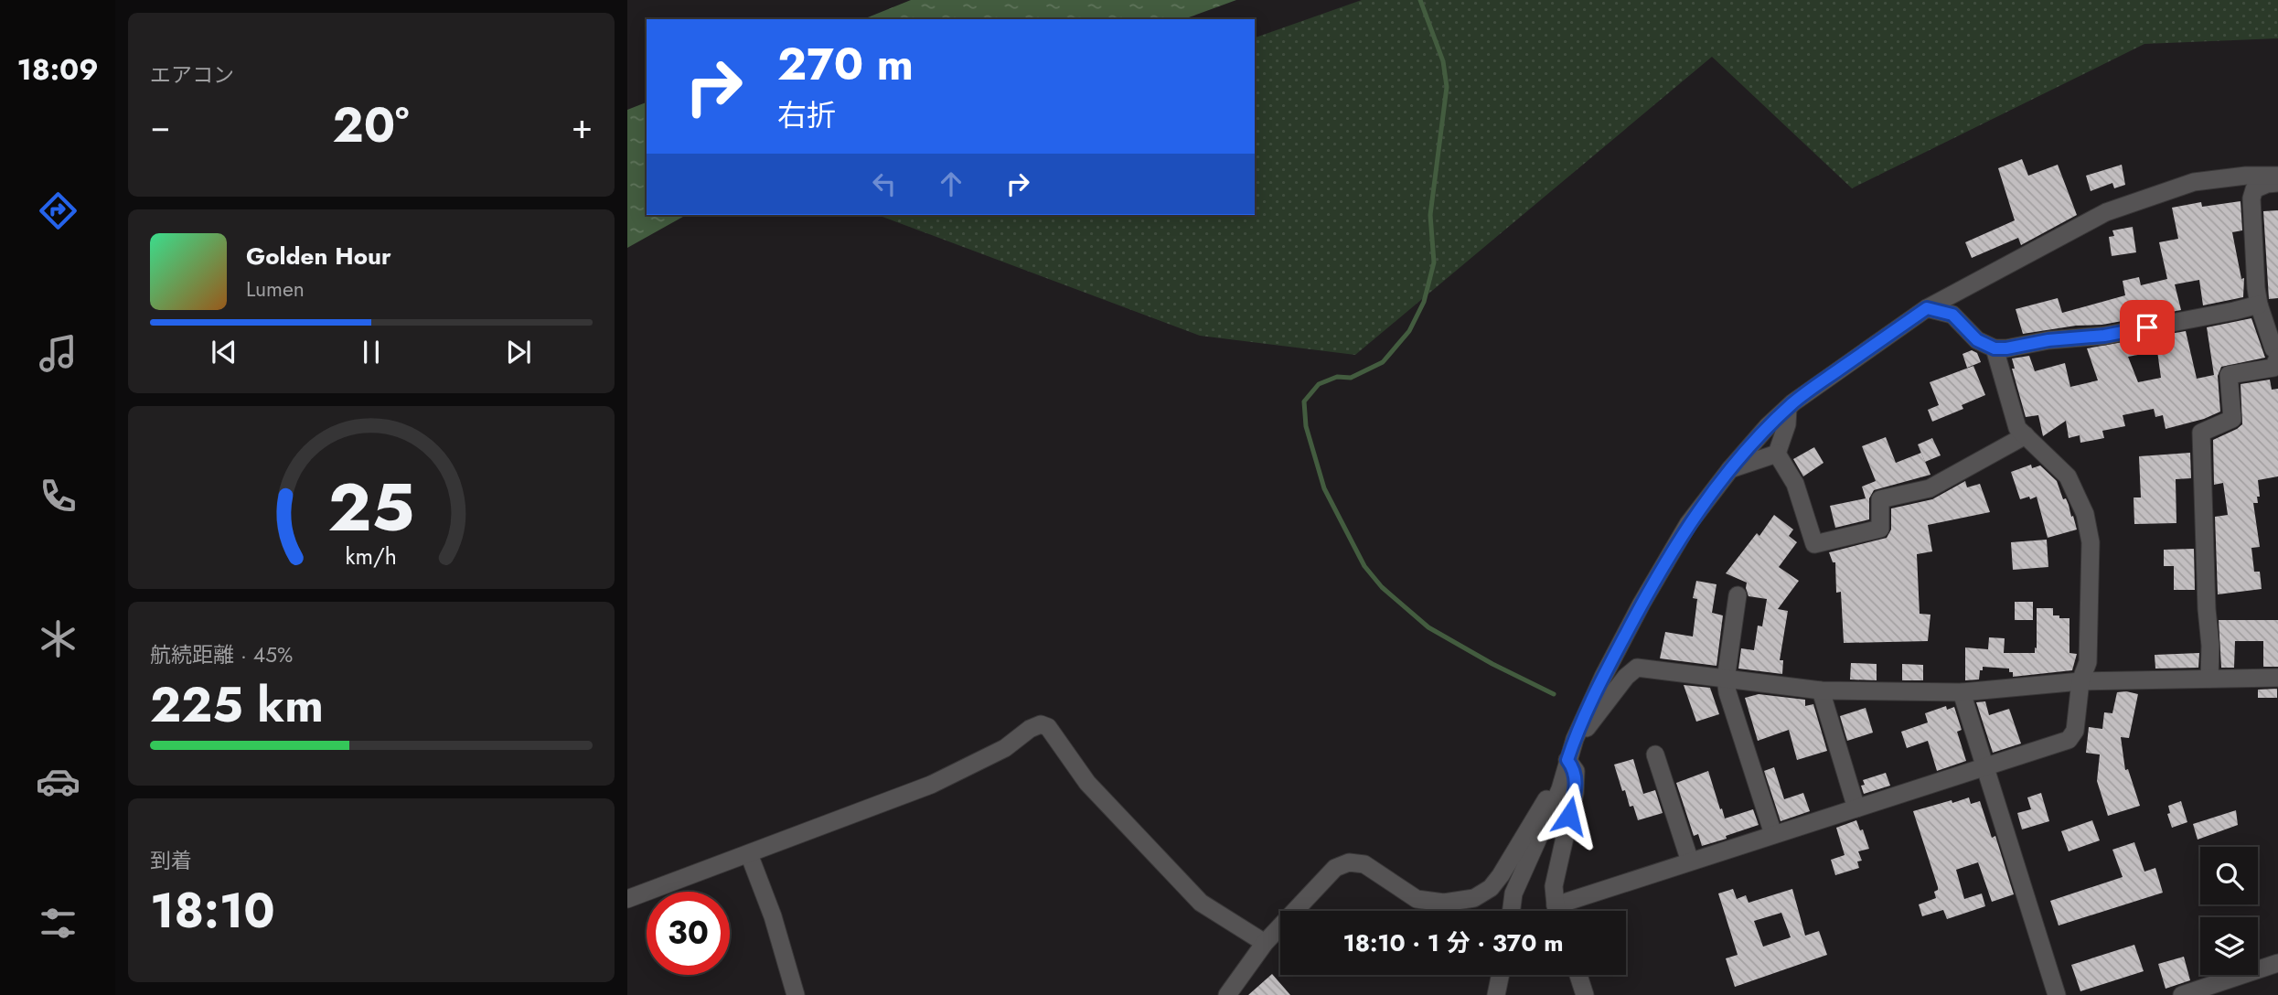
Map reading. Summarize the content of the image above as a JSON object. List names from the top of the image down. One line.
{"page":{"tabs":"18:09","tile":["エアコン",["航続距離 · 45%","225 km"],["到着","18:10"]],"turn":["270 m","右折"],"heat":["−","20°","+"],"song":["Golden Hour","Lumen"],"limit":"30","trip":"18:10 · 1 分 · 370 m","gauge":["25","km/h"]}}
